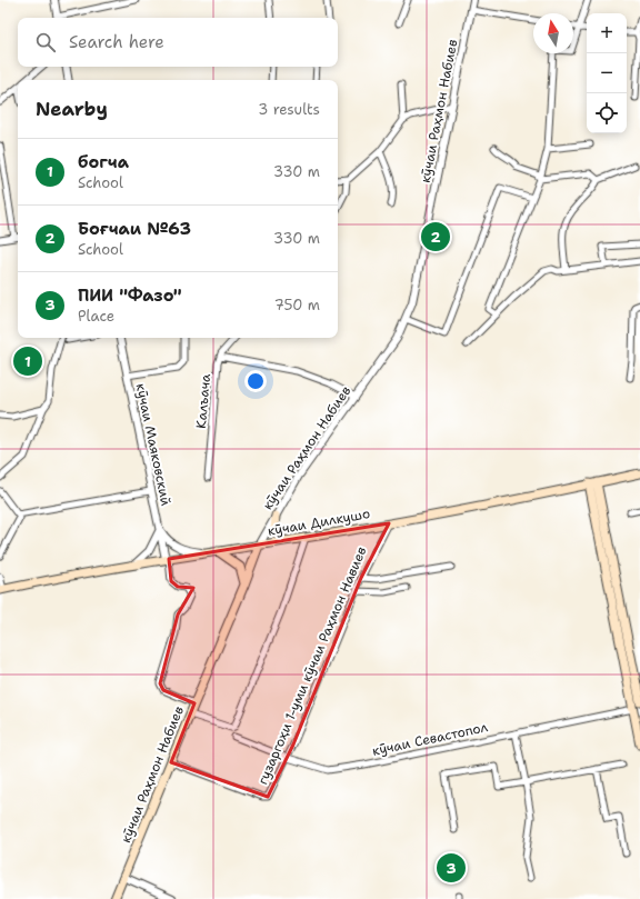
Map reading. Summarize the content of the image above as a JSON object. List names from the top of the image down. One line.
{"streets":{"main road":["кӯчаи Раҳмон Набиев","кӯчаи Дилкушо"],"street":["Калъача","кӯчаи Маяковский","гузаргоҳи 1-уми кӯчаи Раҳмон Навиев","кӯчаи Севастопол"]},"crossings":[["кӯчаи Раҳмон Набиев","кӯчаи Дилкушо"],["кӯчаи Раҳмон Набиев","гузаргоҳи 1-уми кӯчаи Раҳмон Навиев"],["кӯчаи Маяковский","кӯчаи Дилкушо"],["кӯчаи Дилкушо","гузаргоҳи 1-уми кӯчаи Раҳмон Навиев"],["гузаргоҳи 1-уми кӯчаи Раҳмон Навиев","кӯчаи Севастопол"]],"north":"top","page":{"map_buttons":["+","−"],"search":"Search here","heading":["Nearby","3 results"],"list":[{"mark":"1","name":"богча","note":"School","value":"330 m"},{"mark":"2","name":"Боғчаи №63","note":"School","value":"330 m"},{"mark":"3","name":"ПИИ \"Фазо\"","note":"Place","value":"750 m"}],"pins":["2","1","3"]}}
